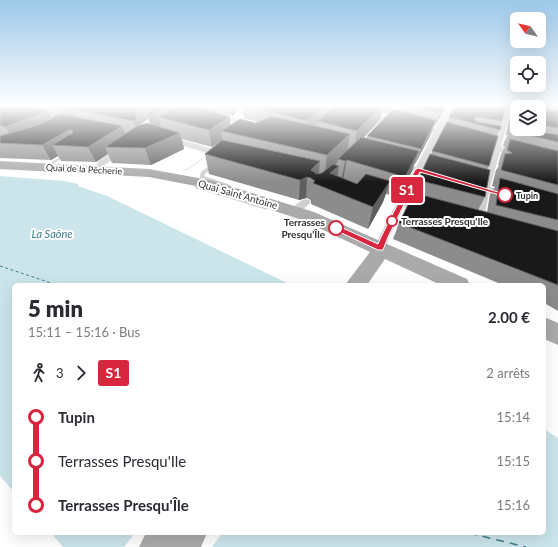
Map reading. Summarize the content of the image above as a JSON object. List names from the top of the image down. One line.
{"streets":{"main road":["Quai de la Pêcherie","Quai Saint Antoine"]},"crossings":[["Quai de la Pêcherie","Quai Saint Antoine"]],"water":["La Saône"],"places":["Tupin","Terrasses Presqu'Ile","Terrasses Presqu'Île"],"lines":["bus line S1"],"north":"top left","page":{"on_map":"S1","heading":["5 min","15:11 – 15:16 · Bus","2.00 €"],"legs":["3","S1","2 arrêts"],"list":[{"name":"Tupin","value":"15:14"},{"name":"Terrasses Presqu'Ile","value":"15:15"},{"name":"Terrasses Presqu'Île","value":"15:16"}]}}
